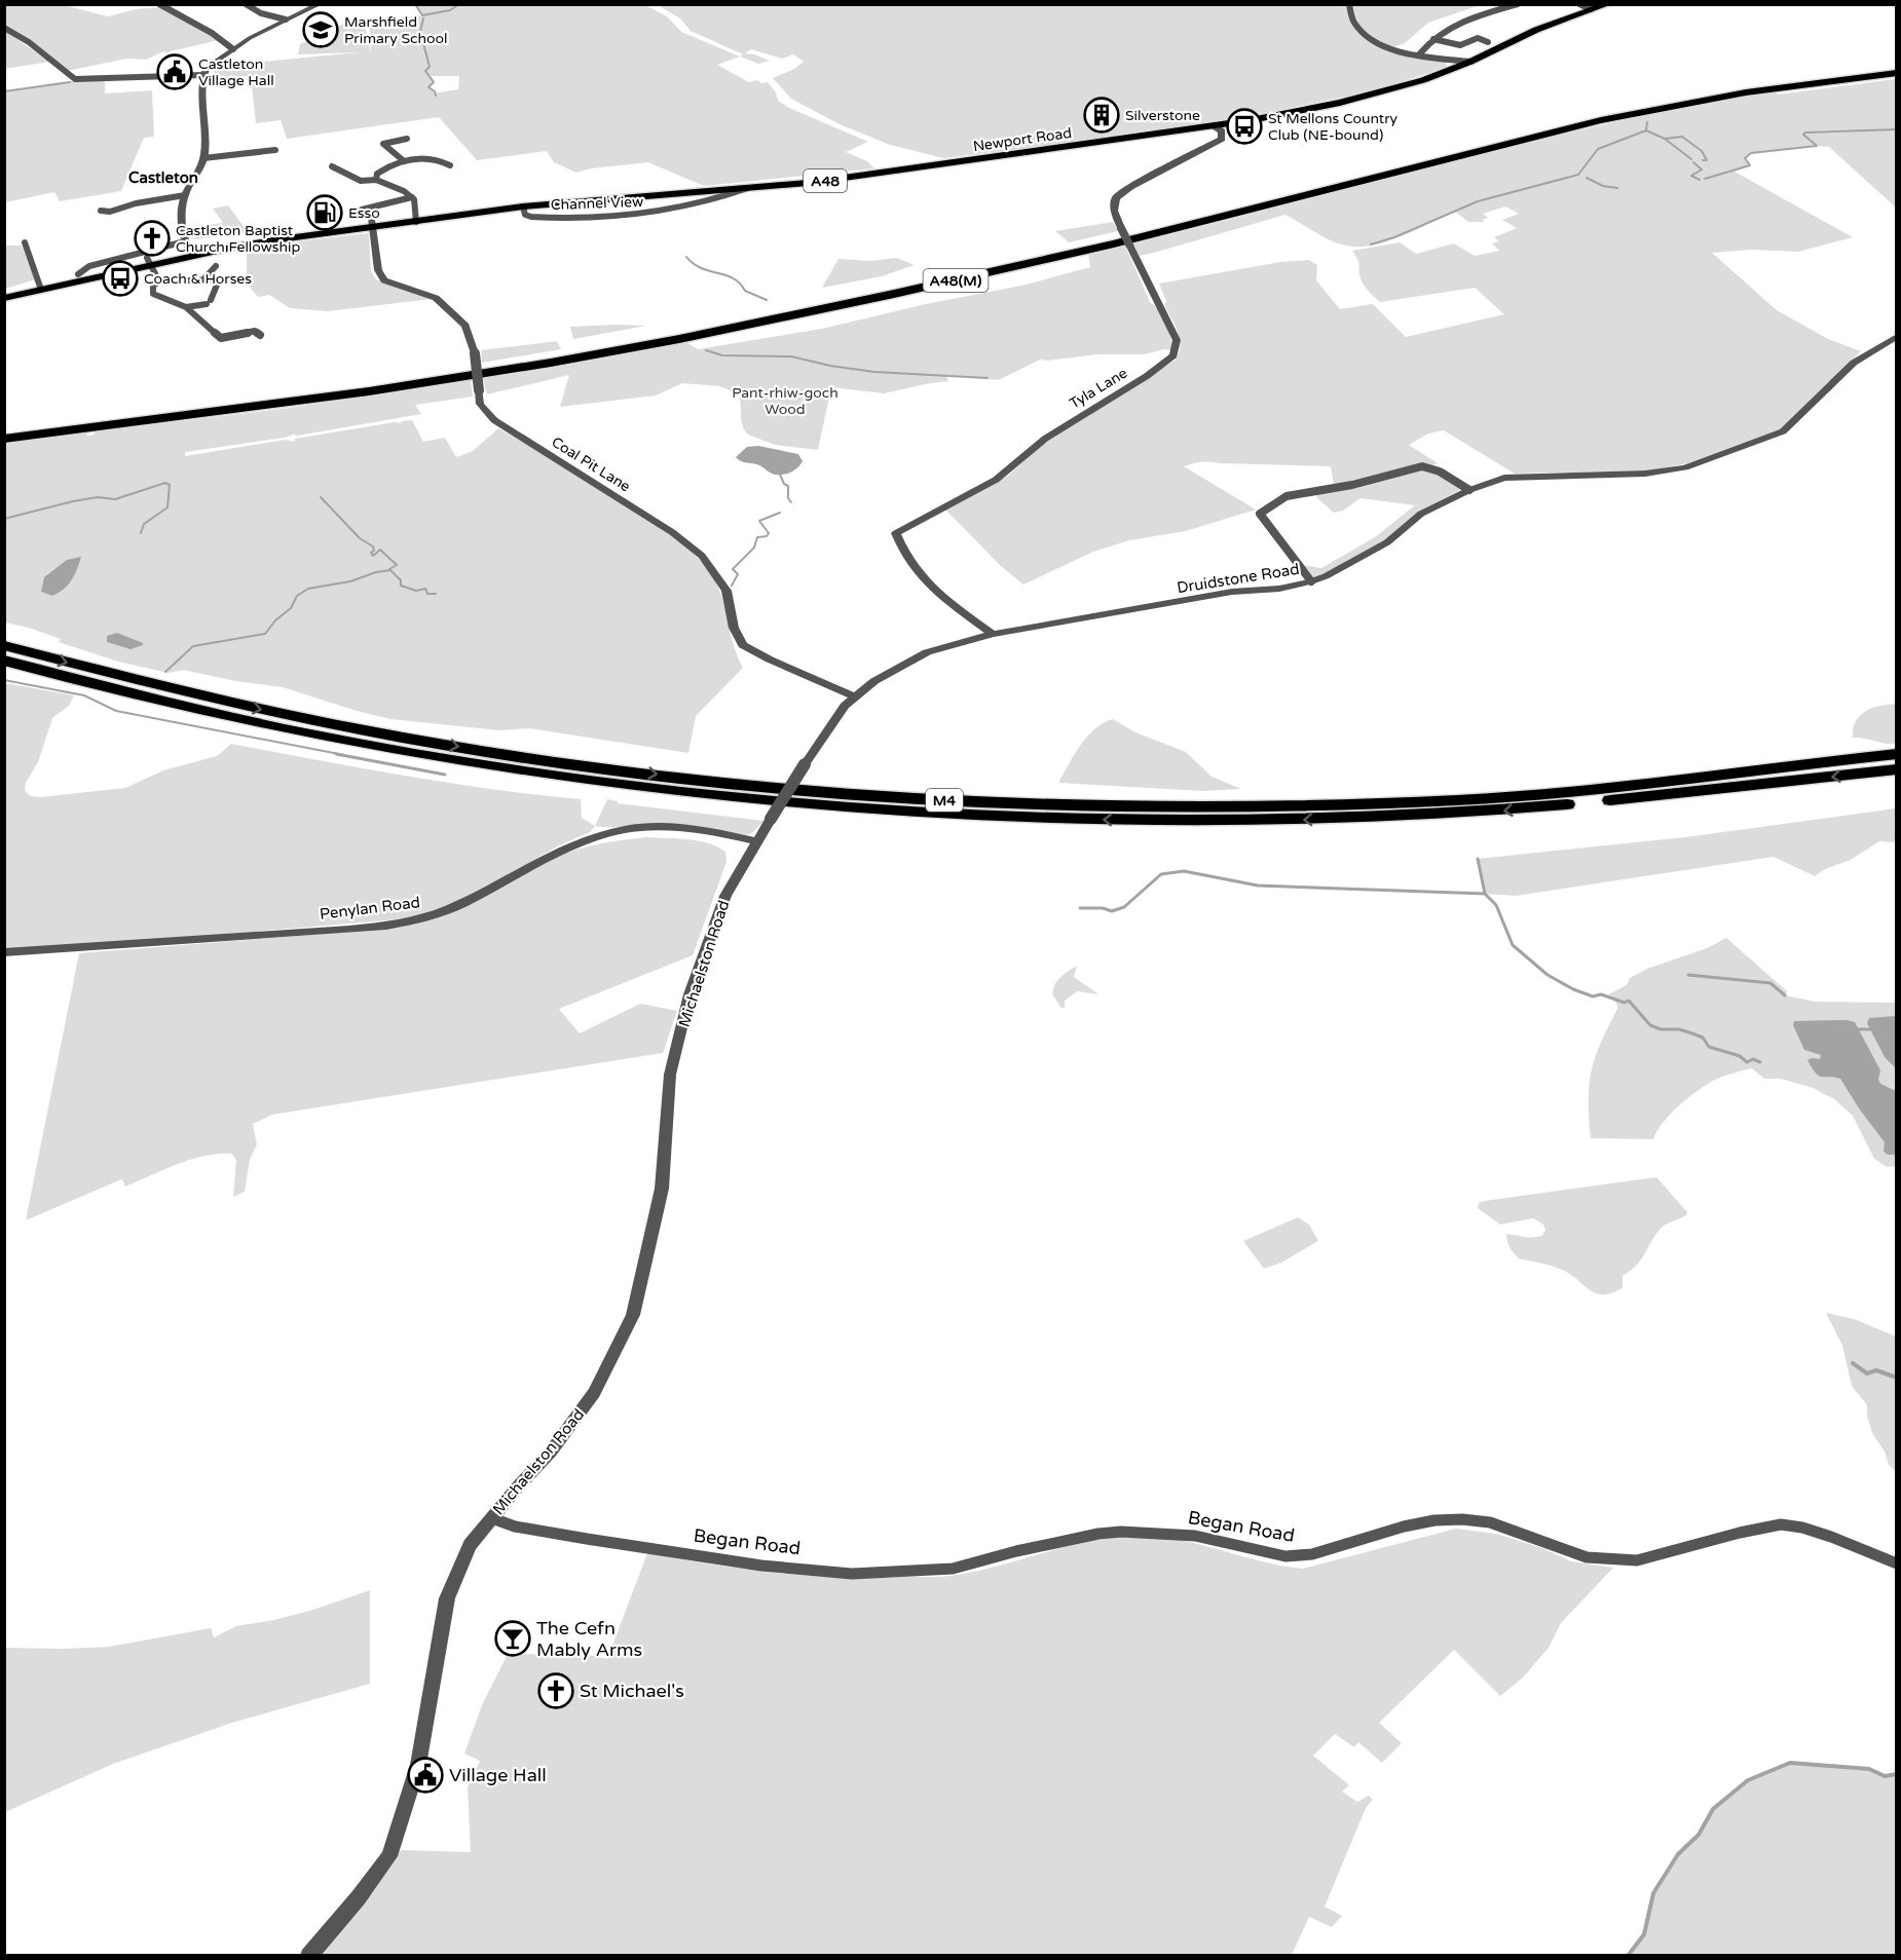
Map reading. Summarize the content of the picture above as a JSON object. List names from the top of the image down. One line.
{"streets":{"highway":["A48(M)","M4"],"main road":["Newport Road","A48"],"street":["Channel View","Tyla Lane","Coal Pit Lane","Druidstone Road","Penylan Road","Michaelston Road","Began Road"]},"crossings":[["Newport Road","Channel View"],["Newport Road","Tyla Lane"],["Newport Road","Coal Pit Lane"],["Tyla Lane","Druidstone Road"],["Coal Pit Lane","Druidstone Road"],["Druidstone Road","Penylan Road"],["Druidstone Road","Michaelston Road"],["Penylan Road","Michaelston Road"],["Michaelston Road","Began Road"]],"districts":["Castleton"],"parks":["Pant-rhiw-goch Wood"],"places":{"school or university":["Marshfield Primary School"],"public building":["Castleton Village Hall","Village Hall"],"building":["Silverstone"],"bus stop":["St Mellons Country Club (NE-bound)","Coach & Horses"],"fuel station":["Esso"],"church":["Castleton Baptist Church Fellowship","St Michael's"],"bar":["The Cefn Mably Arms"]}}
